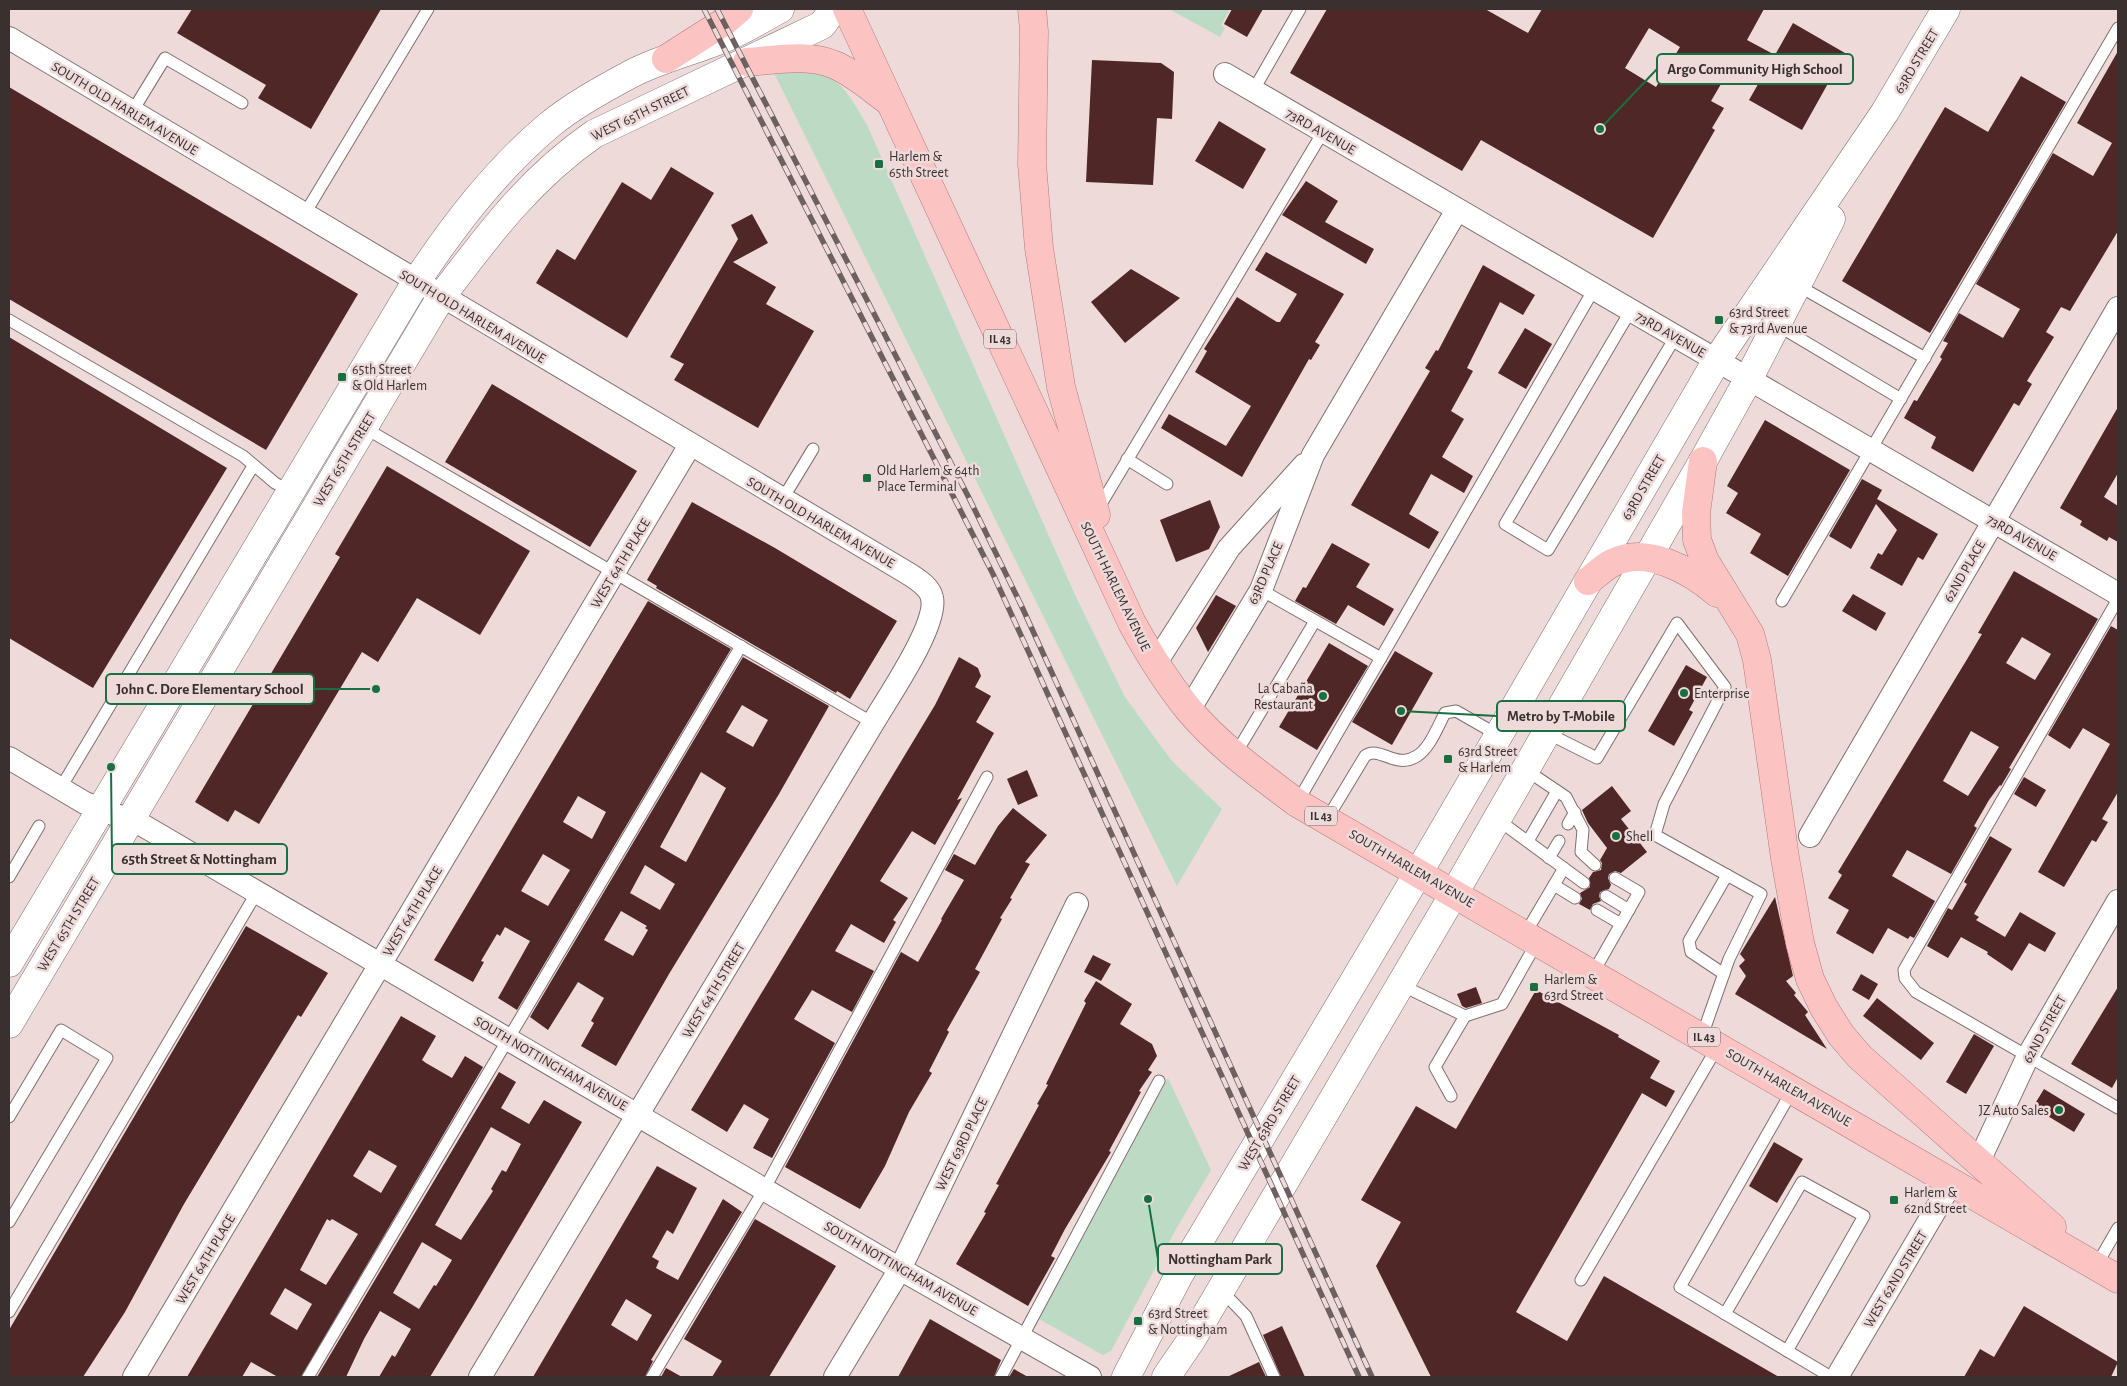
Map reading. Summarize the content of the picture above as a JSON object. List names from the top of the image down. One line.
{"streets":{"main road":["63RD STREET","WEST 65TH STREET","IL 43","SOUTH HARLEM AVENUE","WEST 63RD STREET"],"street":["SOUTH OLD HARLEM AVENUE","73RD AVENUE","WEST 64TH PLACE","62ND PLACE","63RD PLACE","WEST 64TH STREET","62ND STREET","SOUTH NOTTINGHAM AVENUE","WEST 63RD PLACE","WEST 62ND STREET"]},"crossings":[["63RD STREET","73RD AVENUE"],["63RD STREET","SOUTH HARLEM AVENUE"],["63RD STREET","WEST 63RD STREET"],["SOUTH OLD HARLEM AVENUE","WEST 65TH STREET"],["SOUTH OLD HARLEM AVENUE","WEST 64TH PLACE"],["SOUTH OLD HARLEM AVENUE","WEST 64TH STREET"],["WEST 65TH STREET","SOUTH NOTTINGHAM AVENUE"],["73RD AVENUE","62ND PLACE"],["73RD AVENUE","63RD PLACE"],["WEST 64TH PLACE","SOUTH NOTTINGHAM AVENUE"],["63RD PLACE","SOUTH HARLEM AVENUE"],["SOUTH HARLEM AVENUE","WEST 63RD STREET"],["SOUTH HARLEM AVENUE","WEST 62ND STREET"],["WEST 64TH STREET","SOUTH NOTTINGHAM AVENUE"],["SOUTH NOTTINGHAM AVENUE","WEST 63RD PLACE"]],"places":{"other":["Argo Community High School","John C. Dore Elementary School","Enterprise","La Cabaña Restaurant","Metro by T-Mobile","65th Street & Nottingham","Shell","JZ Auto Sales","Nottingham Park"],"transit":["Harlem & 65th Street","63rd Street & 73rd Avenue","65th Street & Old Harlem","Old Harlem & 64th Place Terminal","63rd Street & Harlem","Harlem & 63rd Street","Harlem & 62nd Street","63rd Street & Nottingham"]}}
